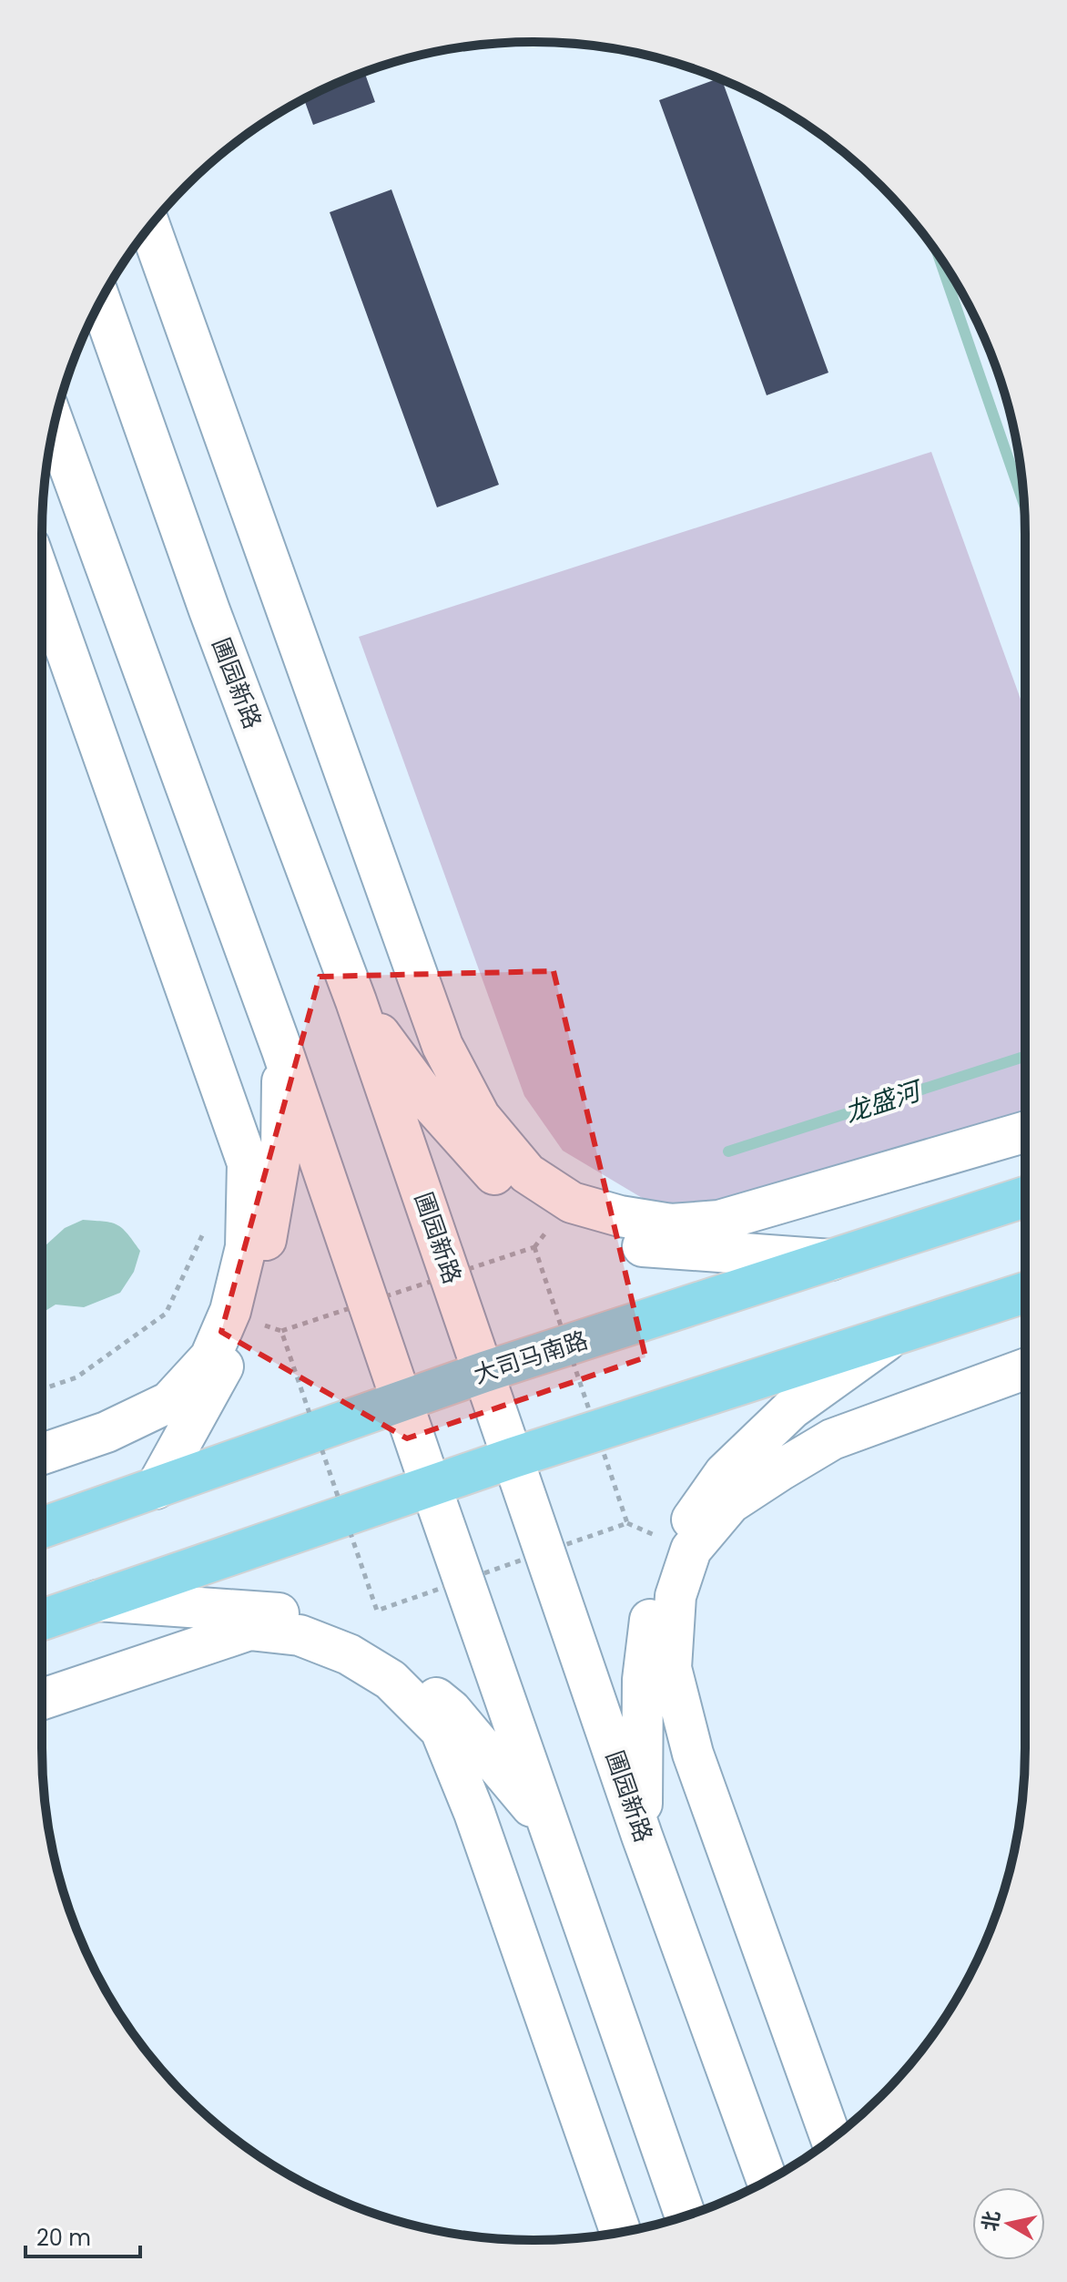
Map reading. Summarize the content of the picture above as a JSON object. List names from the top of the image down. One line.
{"streets":{"main road":["大司马南路"],"street":["圃园新路"]},"crossings":[["圃园新路","大司马南路"]],"water":["龙盛河"],"scale_bar":"20 m","north":"left"}
